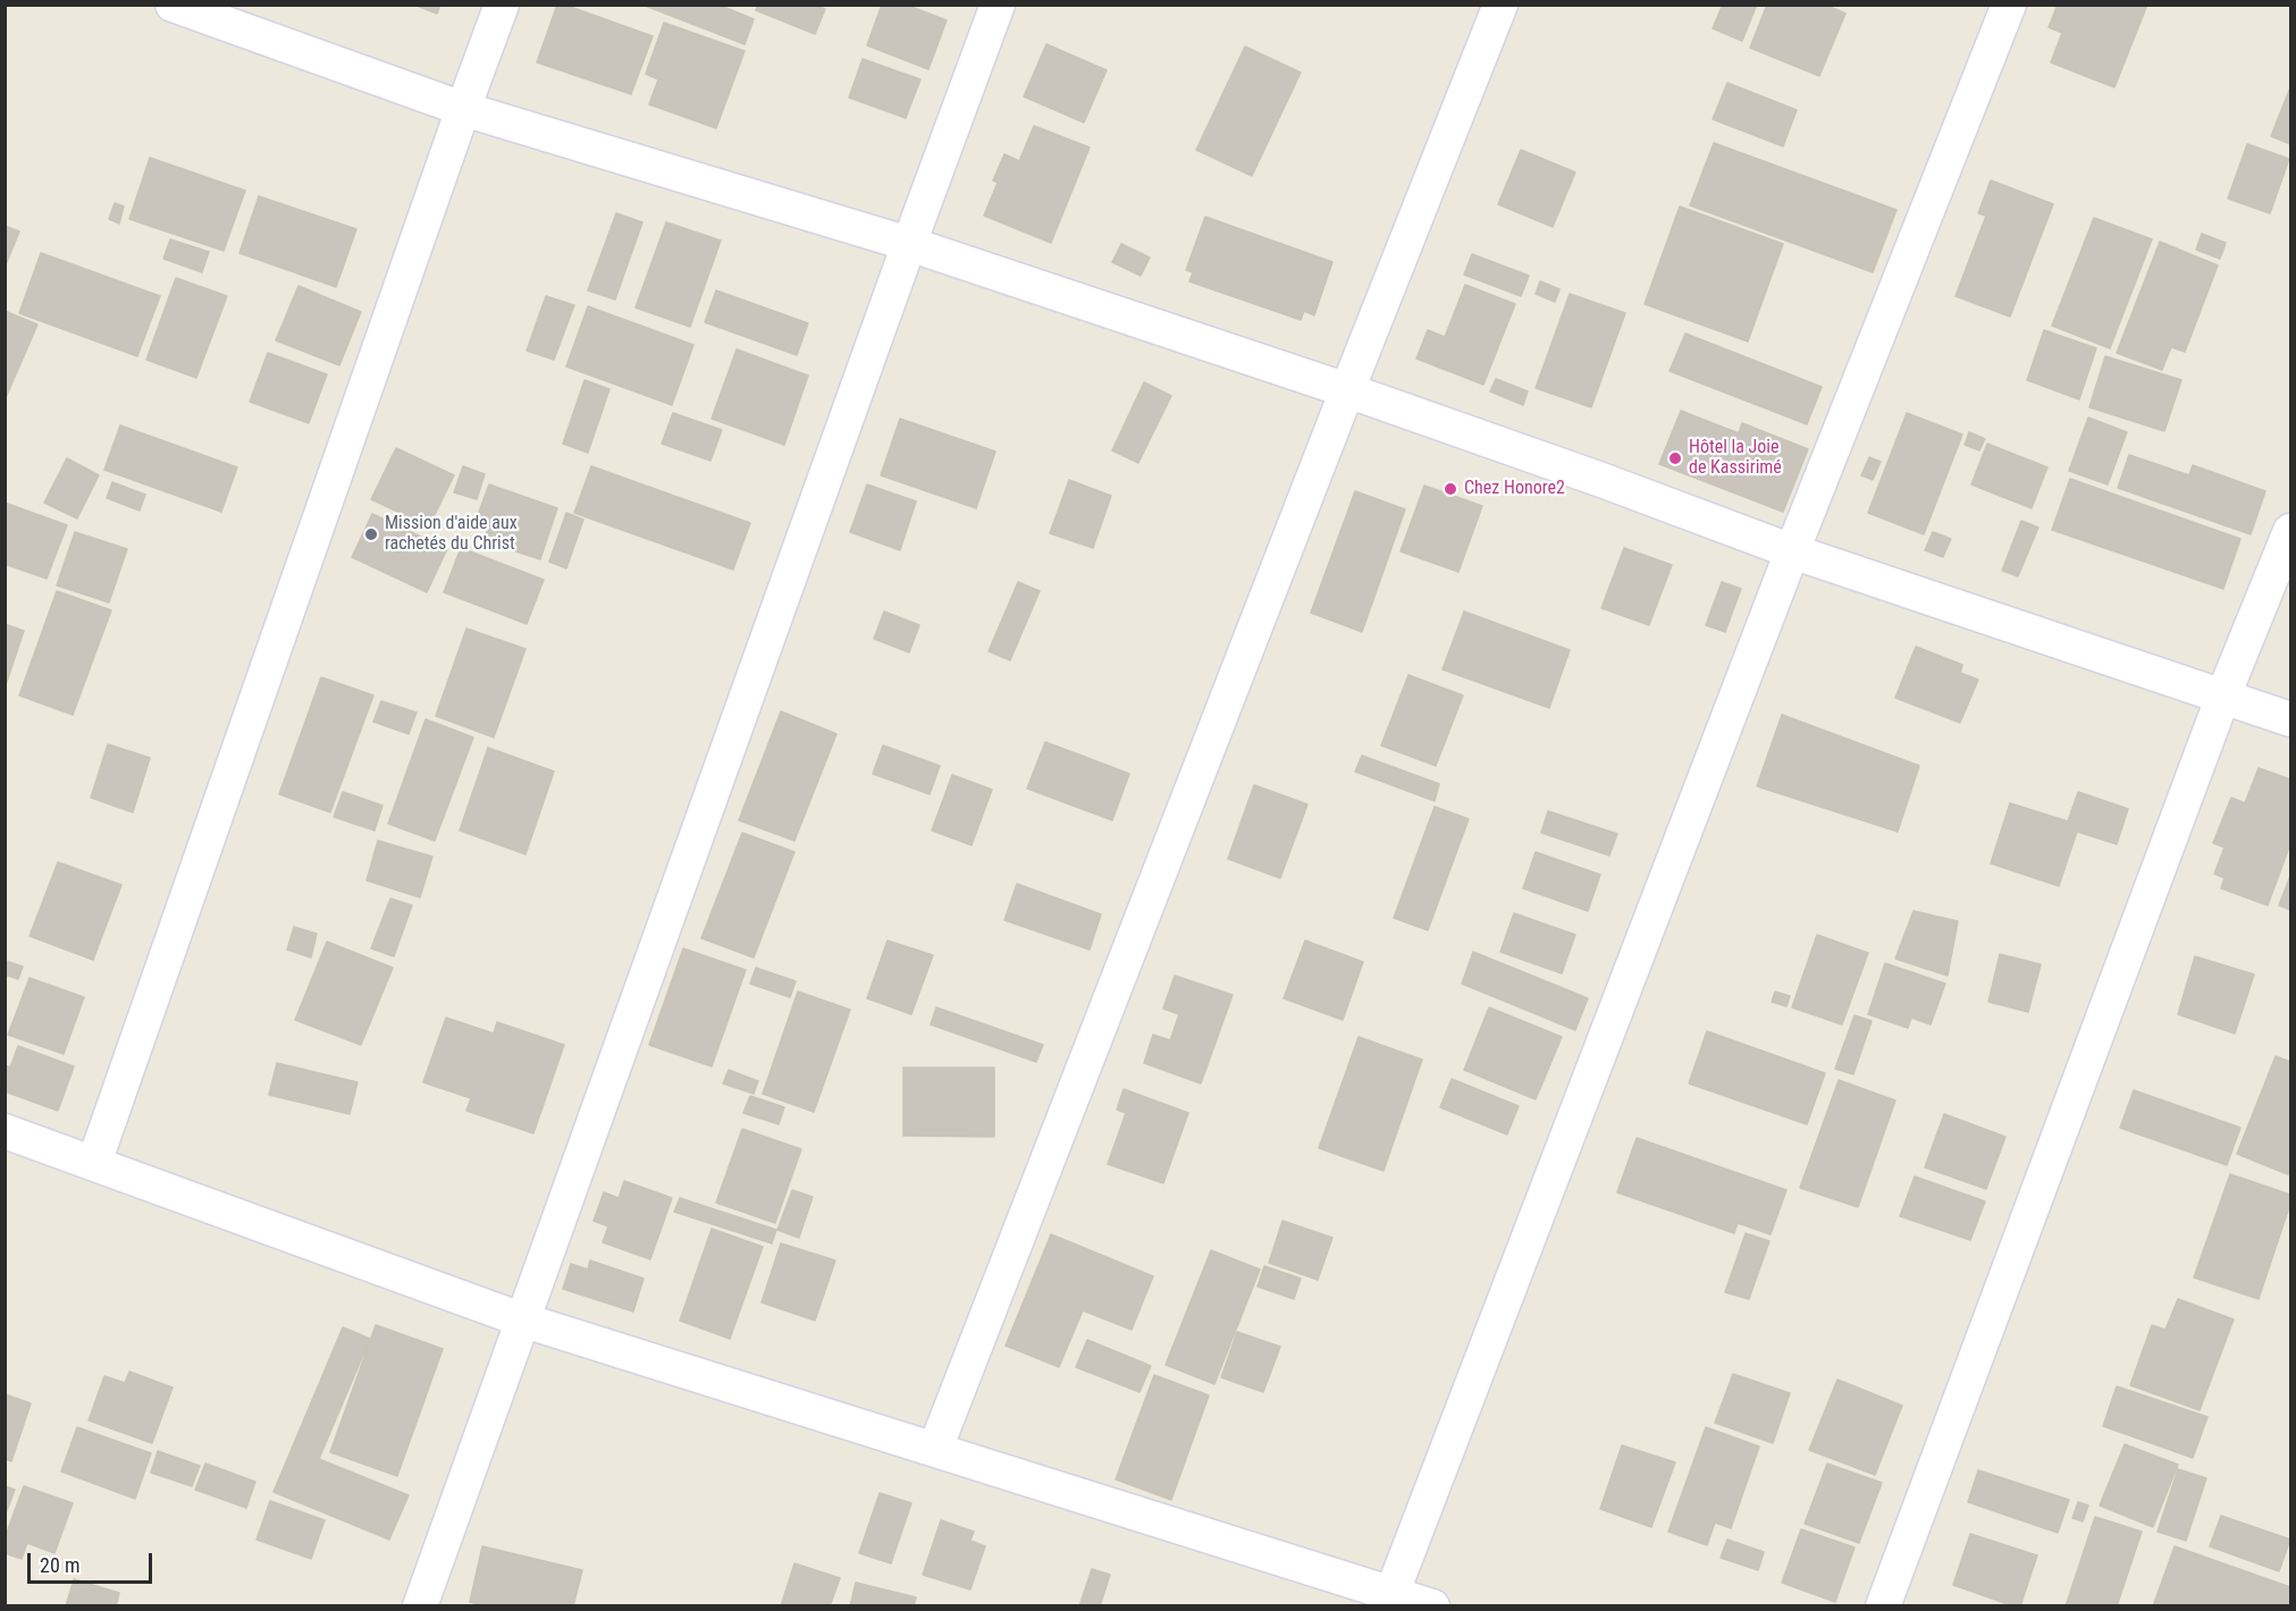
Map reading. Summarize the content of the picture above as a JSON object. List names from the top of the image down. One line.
{"places":["Hôtel la Joie de Kassirimé","Chez Honore2","Mission d'aide aux rachetés du Christ"],"scale_bar":"20 m"}
